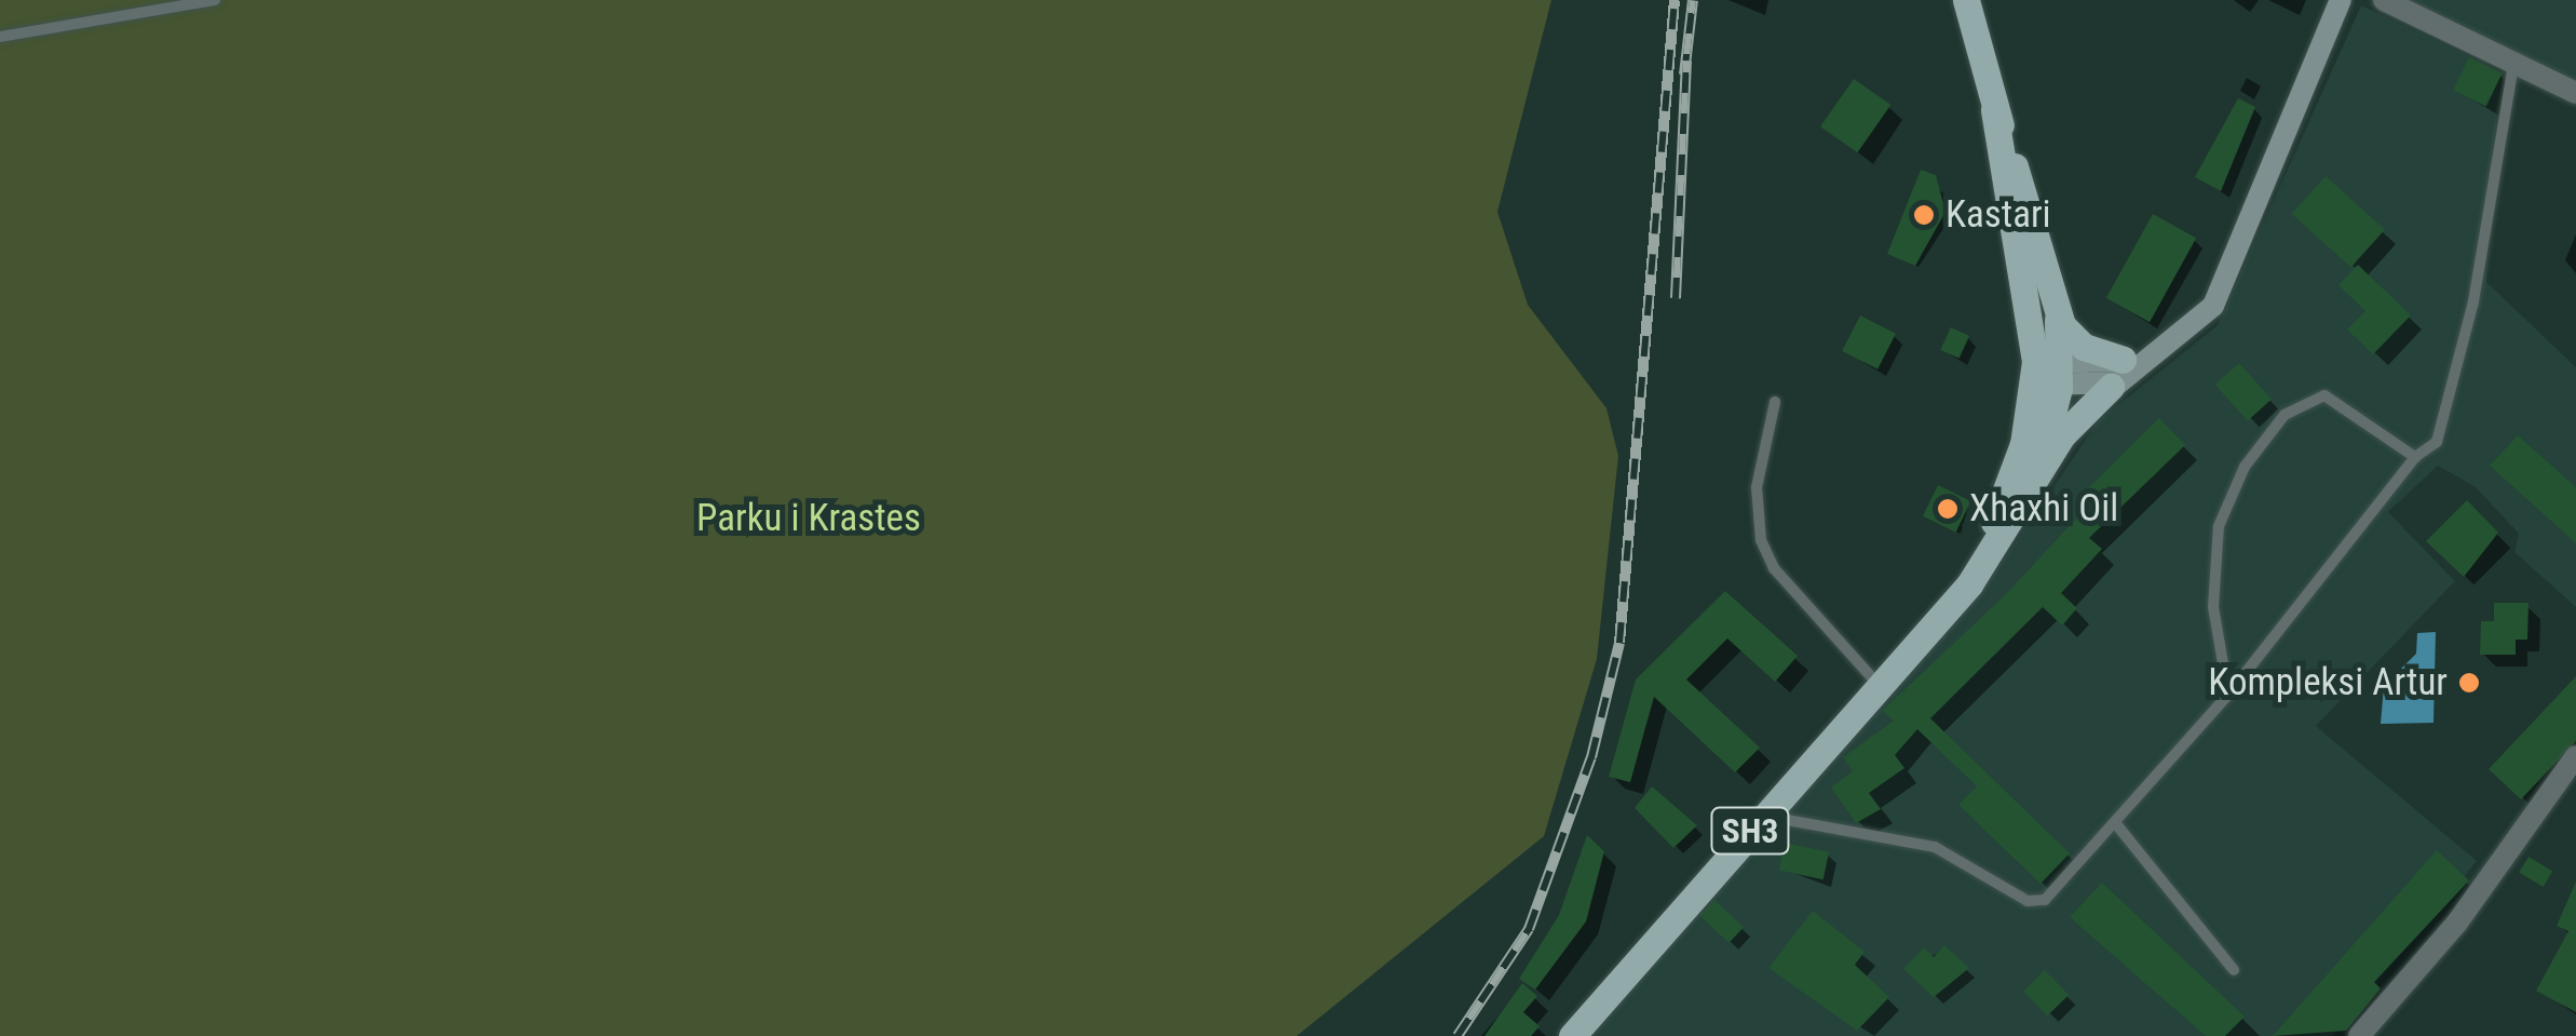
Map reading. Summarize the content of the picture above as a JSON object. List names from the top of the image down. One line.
{"streets":{"main road":["SH3"]},"parks":["Parku i Krastes"],"places":["Kastari","Xhaxhi Oil","Kompleksi Artur"]}
